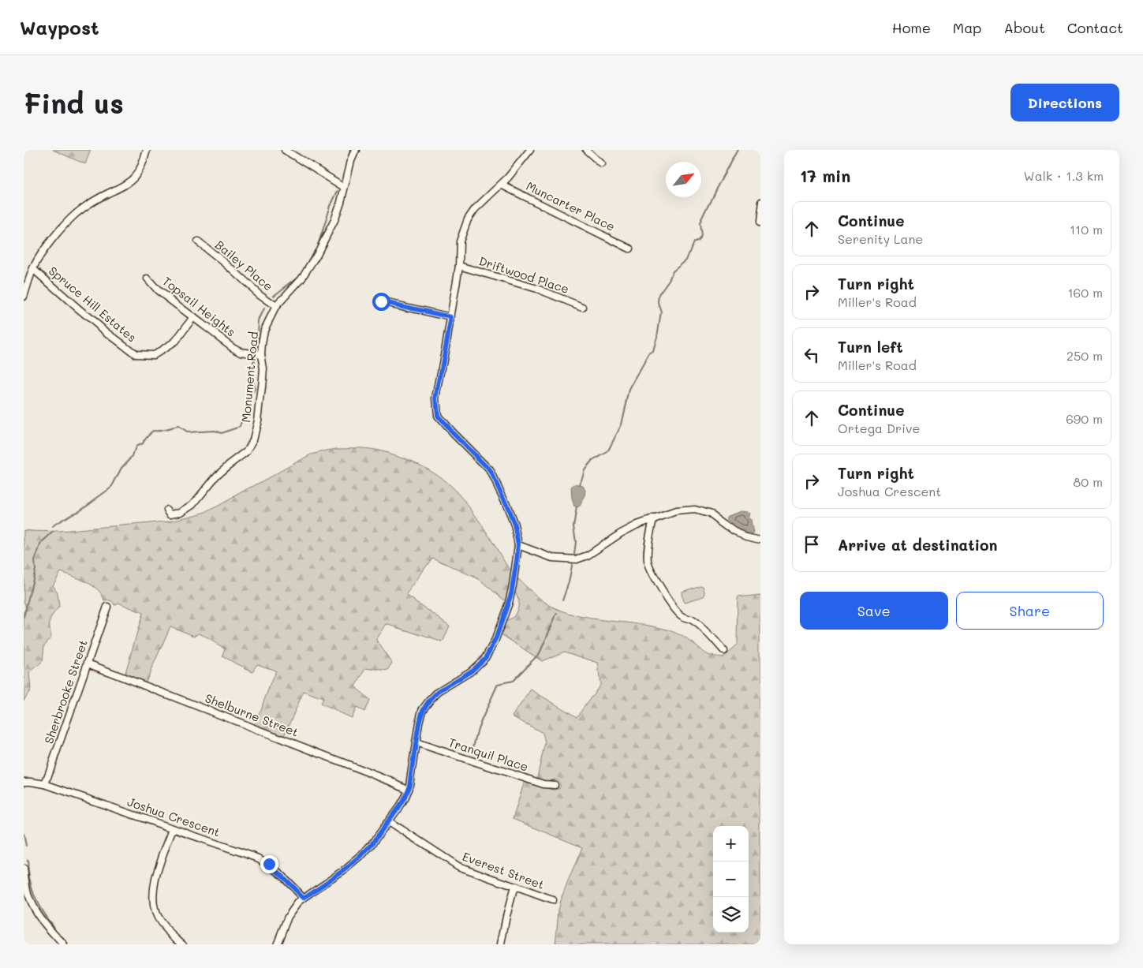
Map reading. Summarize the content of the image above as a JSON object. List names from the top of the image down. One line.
{"streets":{"street":["Muncarter Place","Bailey Place","Driftwood Place","Spruce Hill Estates","Topsail Heights","Monument Road","Sherbrooke Street","Shelburne Street","Tranquil Place","Joshua Crescent","Everest Street"]},"crossings":[["Bailey Place","Monument Road"],["Spruce Hill Estates","Topsail Heights"],["Topsail Heights","Monument Road"],["Sherbrooke Street","Shelburne Street"],["Sherbrooke Street","Joshua Crescent"]],"north":"top right","page":{"header":"Waypost","nav":["Home","Map","About","Contact"],"buttons":["Directions",["Save","Share"]],"title":"Find us","heading":["17 min","Walk · 1.3 km"],"list":[["Continue","Serenity Lane","110 m"],["Turn right","Miller's Road","160 m"],["Turn left","Miller's Road","250 m"],["Continue","Ortega Drive","690 m"],["Turn right","Joshua Crescent","80 m"],"Arrive at destination"],"map_buttons":["+","−"]}}
